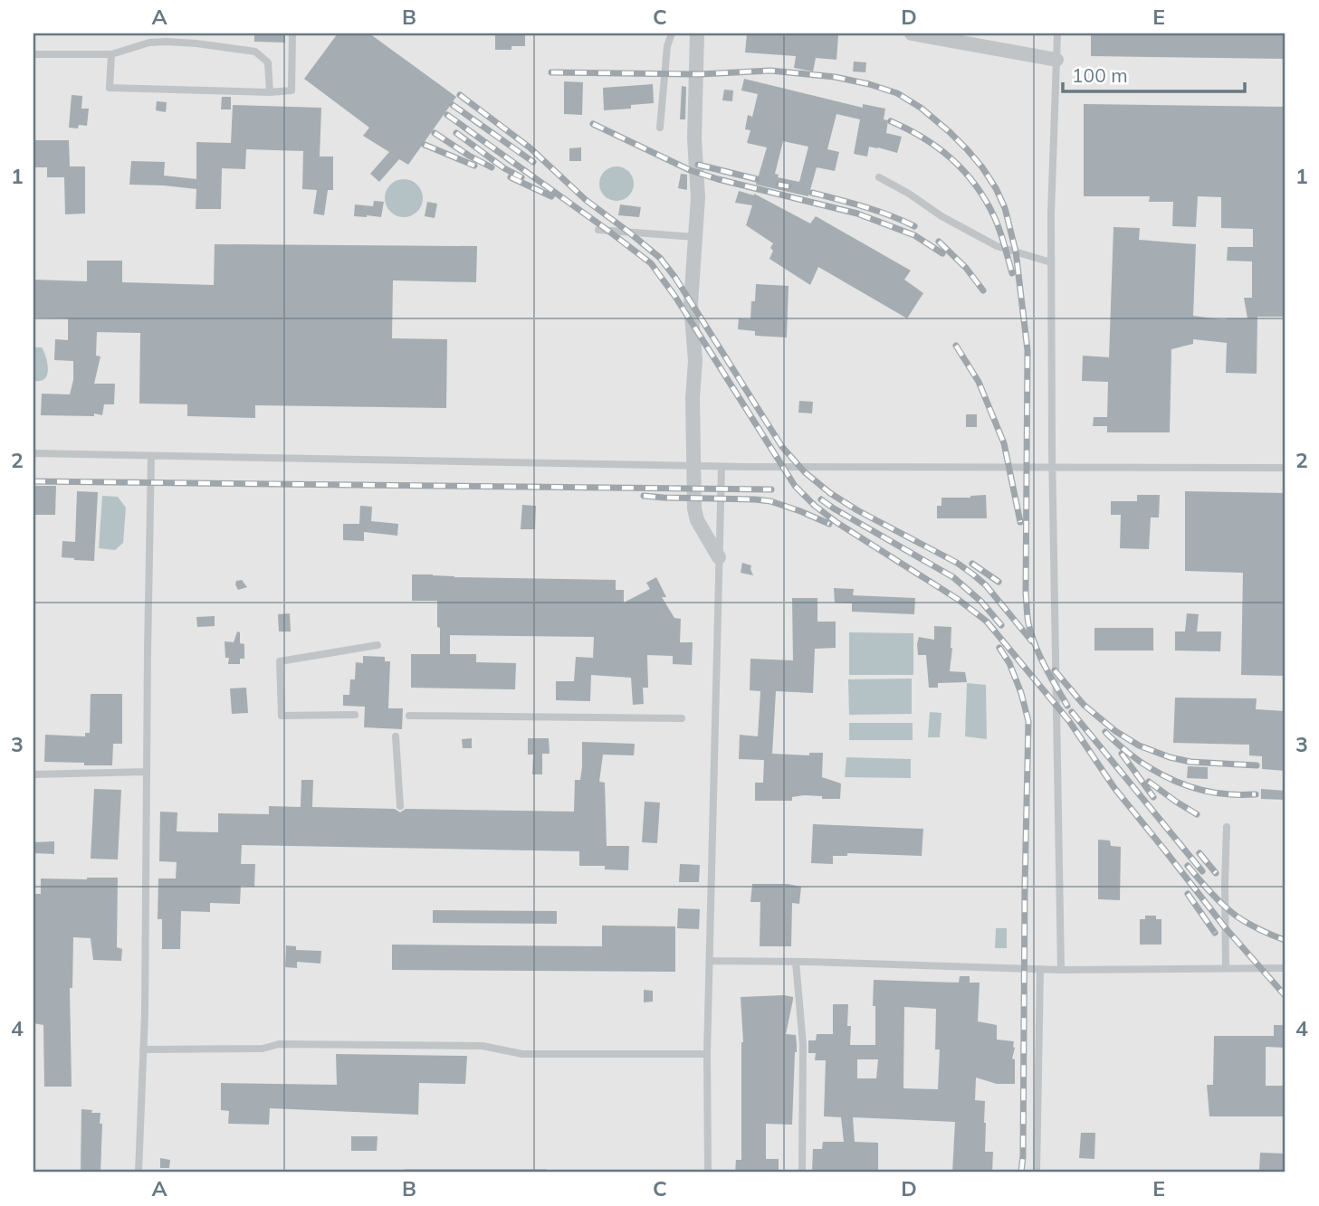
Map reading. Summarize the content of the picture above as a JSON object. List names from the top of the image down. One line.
{"scale_bar":"100 m","grid":{"columns":["A","B","C","D","E"],"rows":["1","2","3","4"]}}
